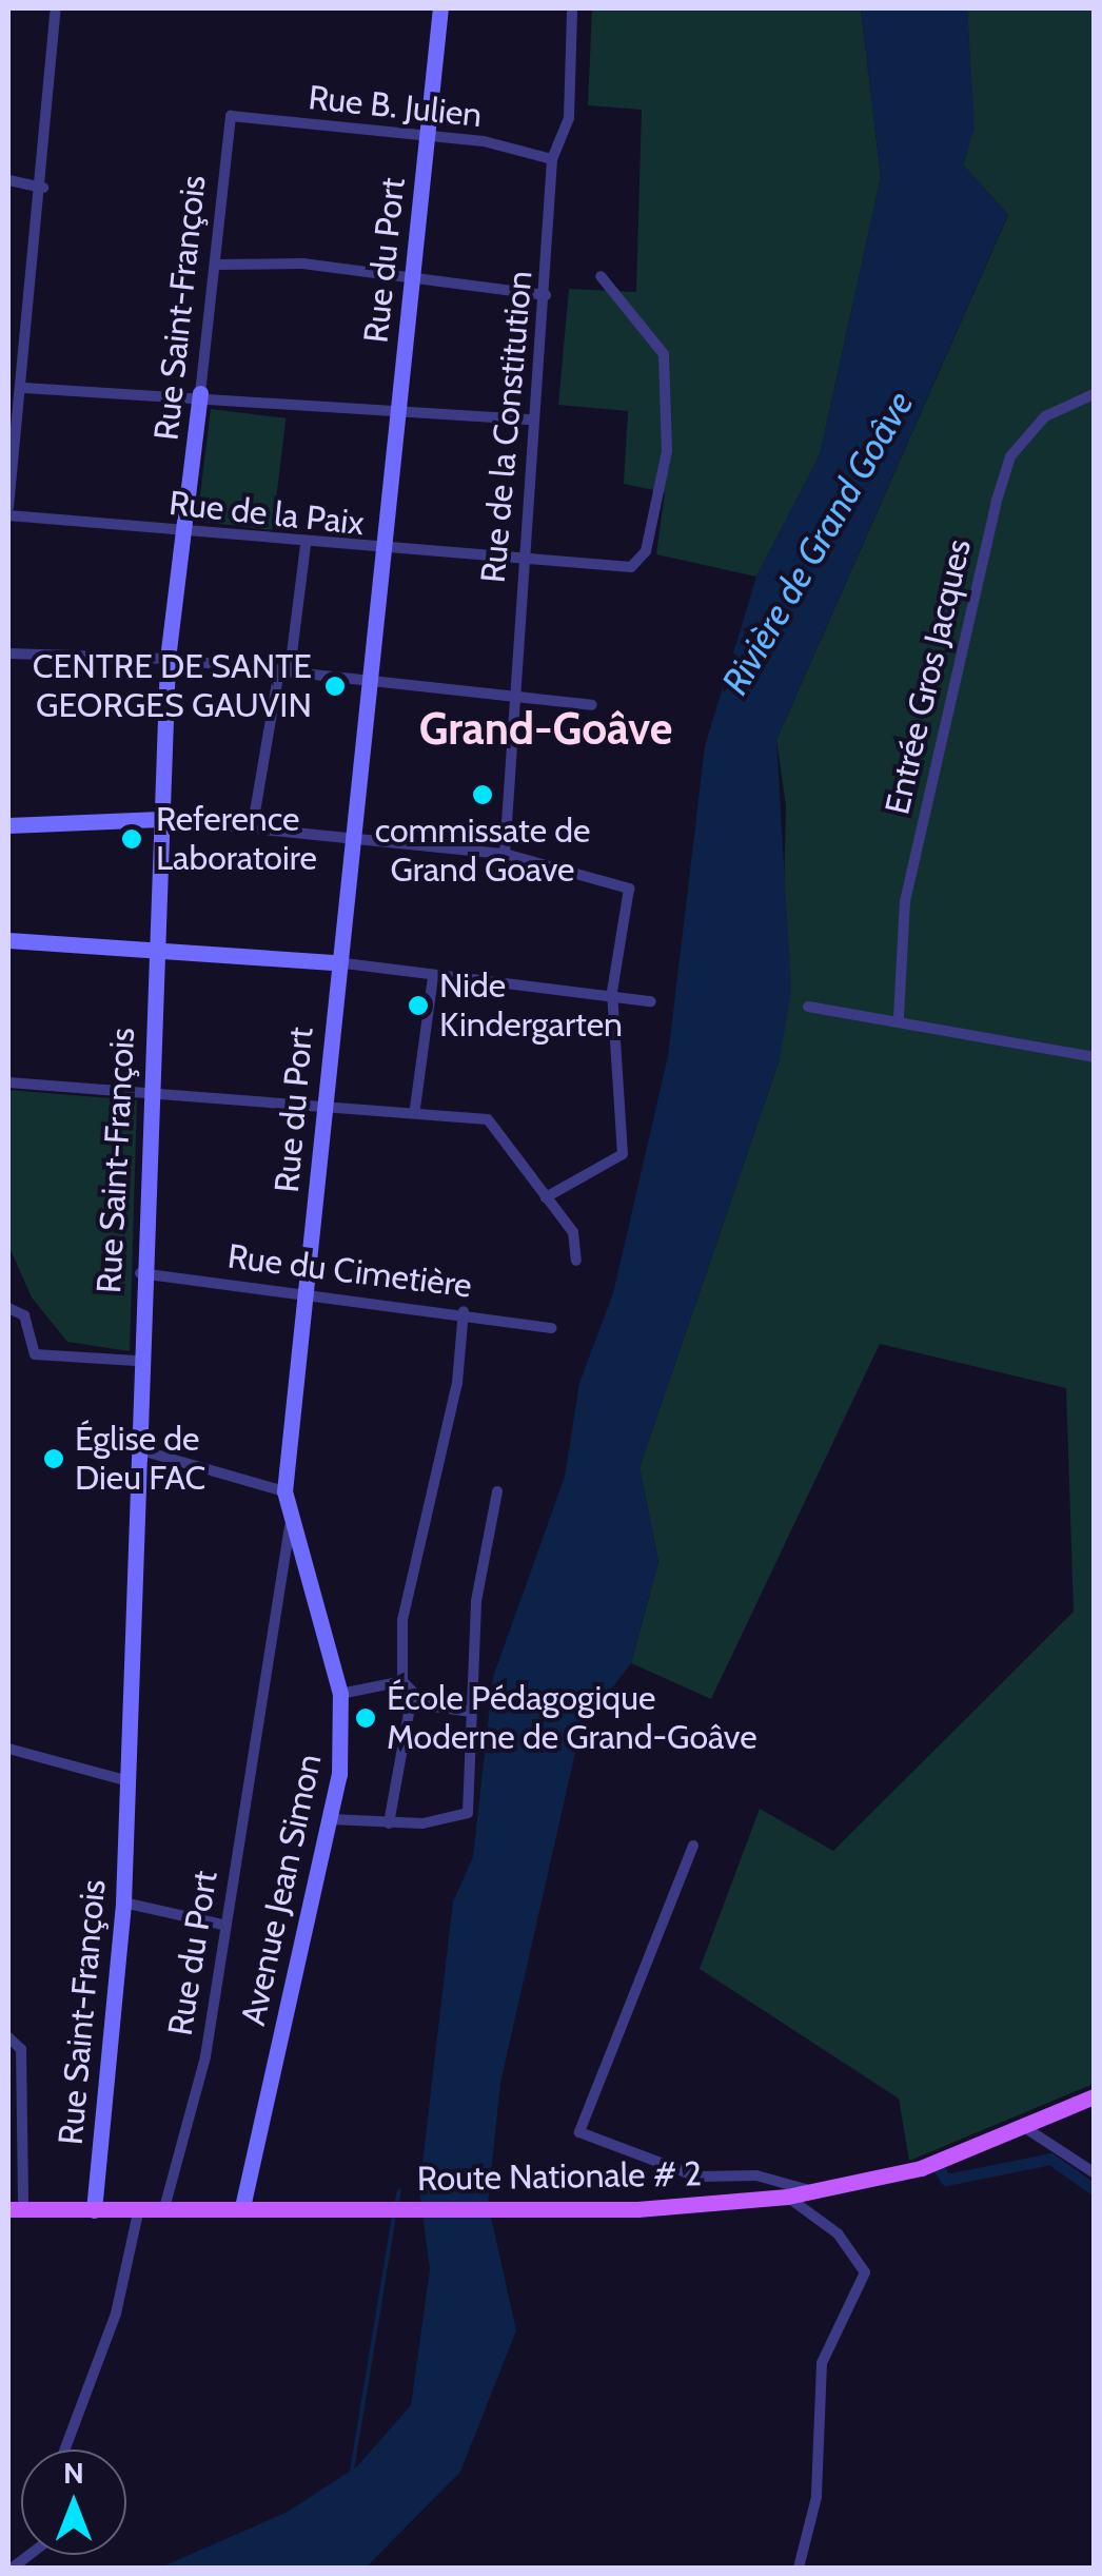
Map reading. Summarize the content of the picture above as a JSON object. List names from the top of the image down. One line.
{"streets":{"main road":["Route Nationale # 2"],"street":["Rue B. Julien","Rue du Port","Rue Saint-François","Rue de la Constitution","Rue de la Paix","Entrée Gros Jacques","Rue du Cimetière","Avenue Jean Simon"]},"crossings":[["Rue B. Julien","Rue du Port"],["Rue B. Julien","Rue Saint-François"],["Rue B. Julien","Rue de la Constitution"],["Rue du Port","Rue de la Paix"],["Rue du Port","Rue du Cimetière"],["Rue du Port","Avenue Jean Simon"],["Rue du Port","Route Nationale # 2"],["Rue Saint-François","Rue de la Paix"],["Rue Saint-François","Rue du Cimetière"],["Rue Saint-François","Route Nationale # 2"],["Rue de la Constitution","Rue de la Paix"],["Avenue Jean Simon","Route Nationale # 2"]],"districts":["Grand-Goâve"],"water":["Rivière de Grand Goâve"],"places":["CENTRE DE SANTE GEORGES GAUVIN","commissate de Grand Goave","Reference Laboratoire","Nide Kindergarten","Église de Dieu FAC","École Pédagogique Moderne de Grand-Goâve"],"north":"top"}
